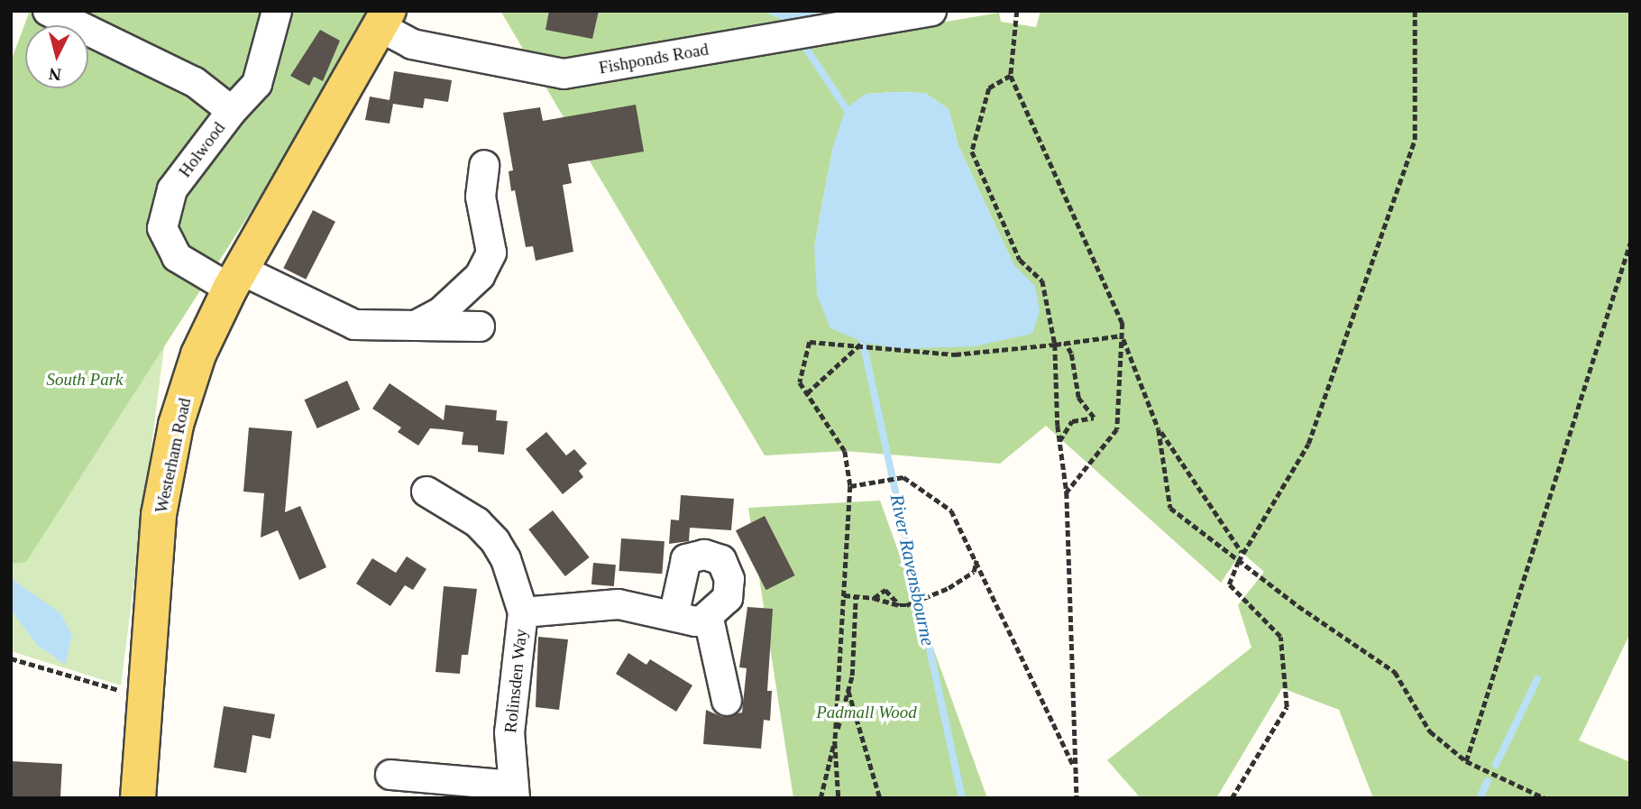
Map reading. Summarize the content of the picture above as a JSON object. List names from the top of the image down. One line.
{"streets":{"main road":["Westerham Road"],"street":["Fishponds Road","Holwood","Rolinsden Way"]},"crossings":[["Fishponds Road","Westerham Road"],["Holwood","Westerham Road"]],"water":["River Ravensbourne"],"parks":["South Park","Padmall Wood"],"north":"bottom"}
